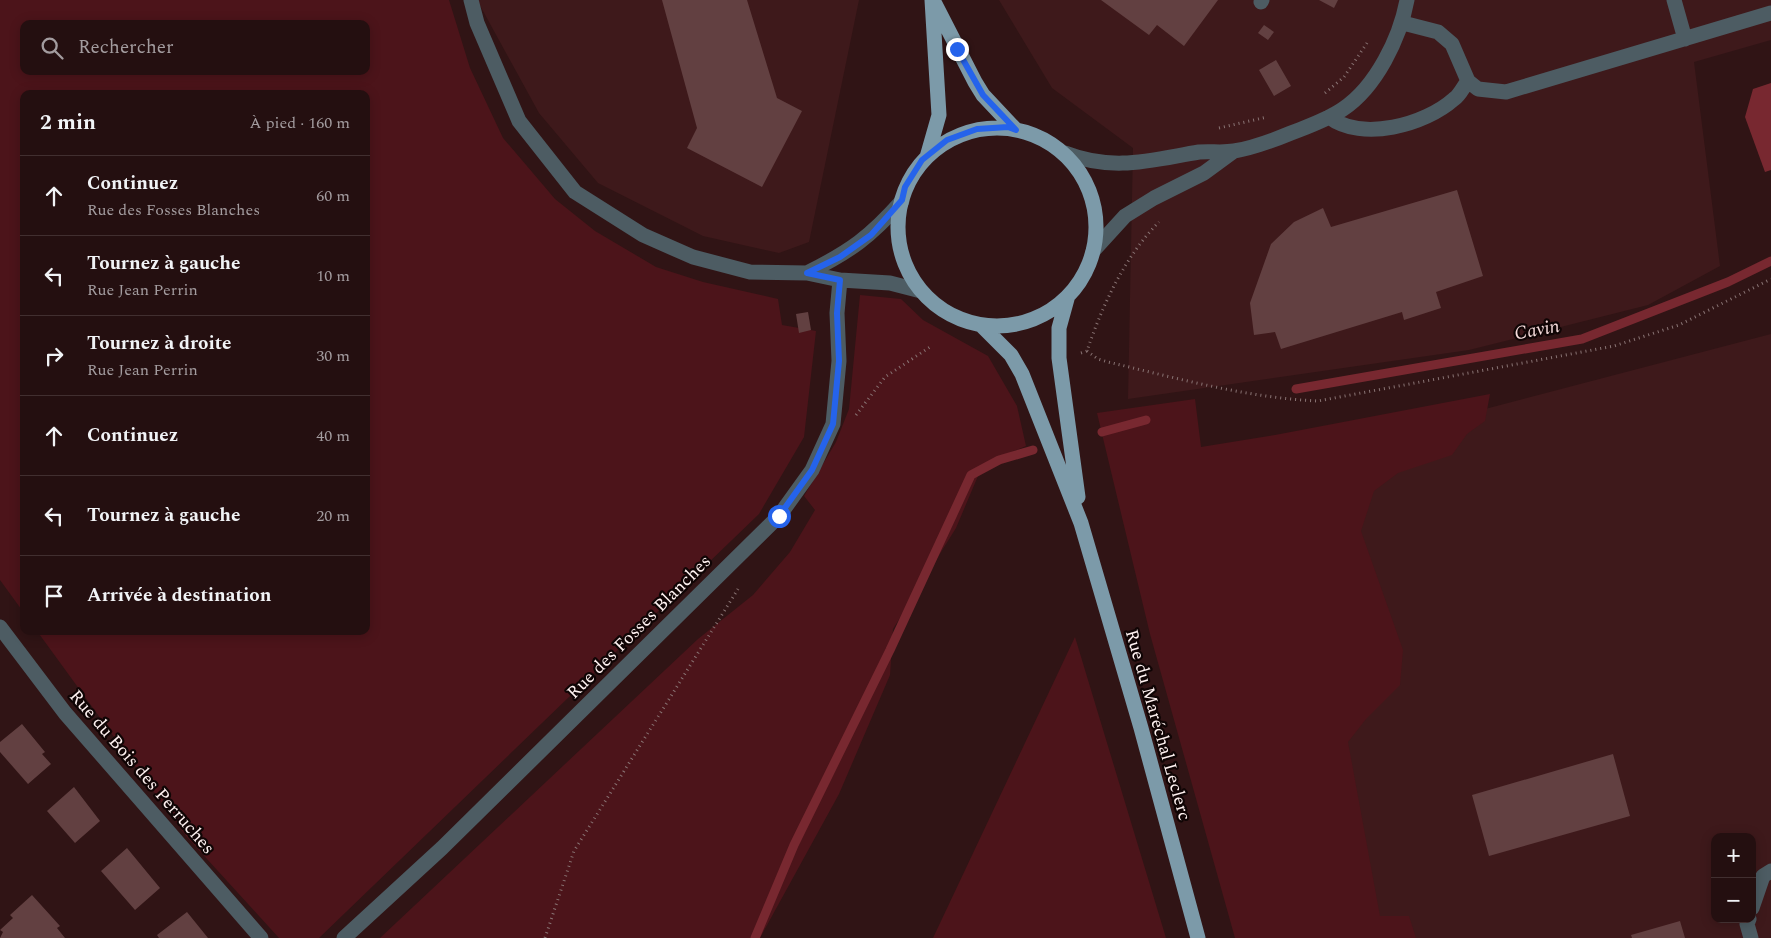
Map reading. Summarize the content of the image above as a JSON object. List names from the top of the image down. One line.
{"streets":{"main road":["Rue du Maréchal Leclerc"],"street":["Rue des Fosses Blanches","Rue du Bois des Perruches"]},"water":["Cavin"],"page":{"search":"Rechercher","heading":["2 min","À pied · 160 m"],"list":[["Continuez","Rue des Fosses Blanches","60 m"],["Tournez à gauche","Rue Jean Perrin","10 m"],["Tournez à droite","Rue Jean Perrin","30 m"],["Continuez","40 m"],["Tournez à gauche","20 m"],"Arrivée à destination"],"map_buttons":["+","−"]}}
